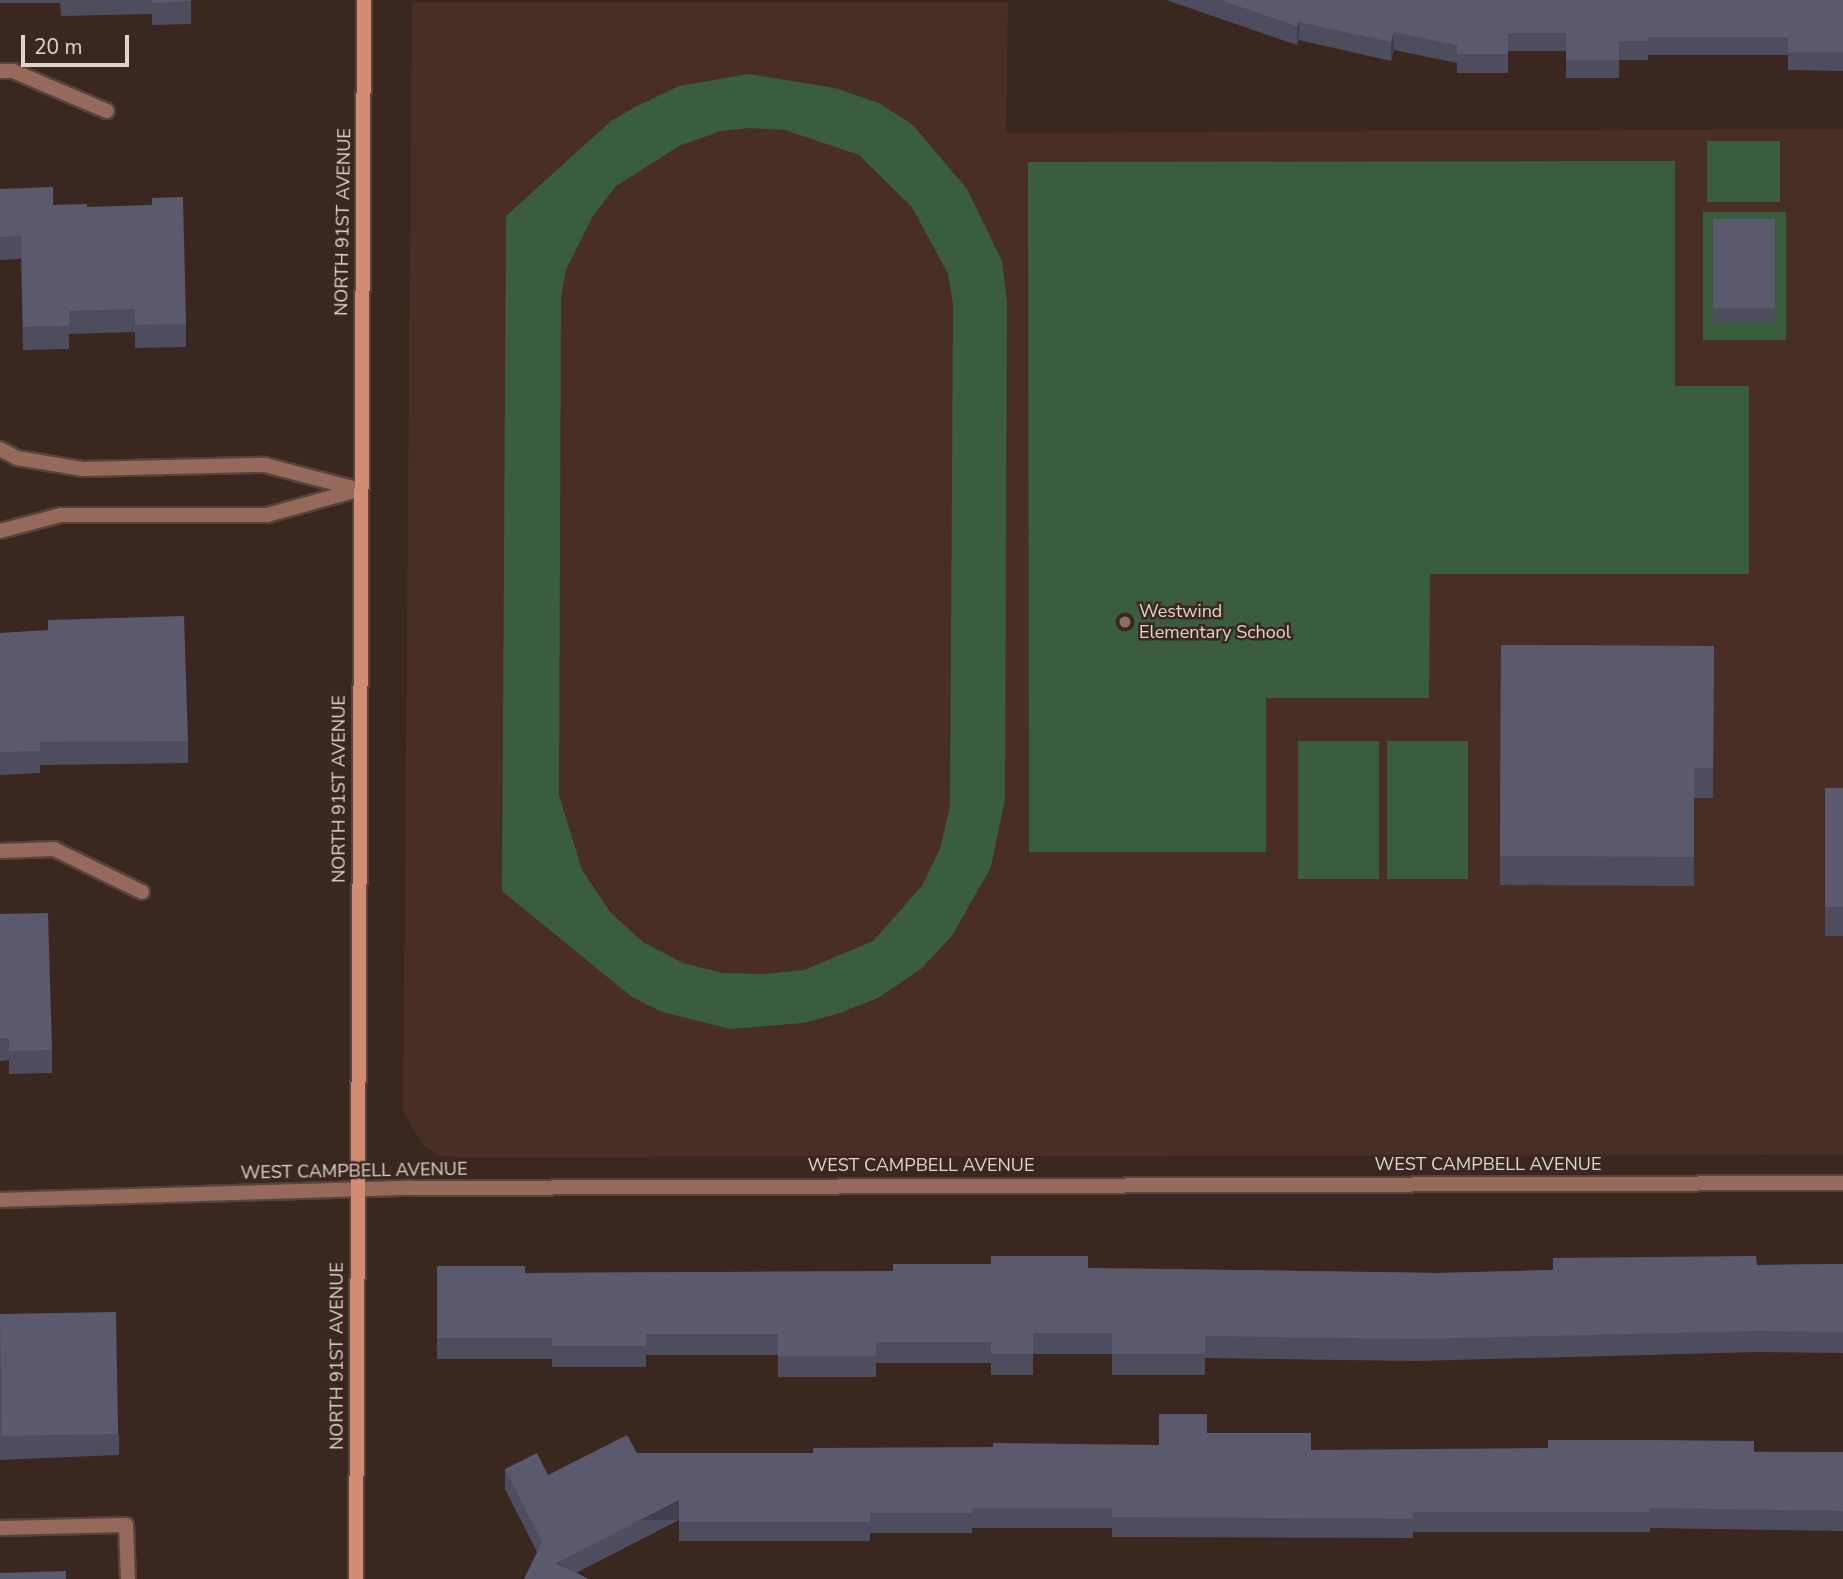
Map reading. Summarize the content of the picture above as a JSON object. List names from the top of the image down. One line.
{"streets":{"main road":["NORTH 91ST AVENUE"],"street":["WEST CAMPBELL AVENUE"]},"crossings":[["NORTH 91ST AVENUE","WEST CAMPBELL AVENUE"]],"places":["Westwind Elementary School"],"scale_bar":"20 m"}
